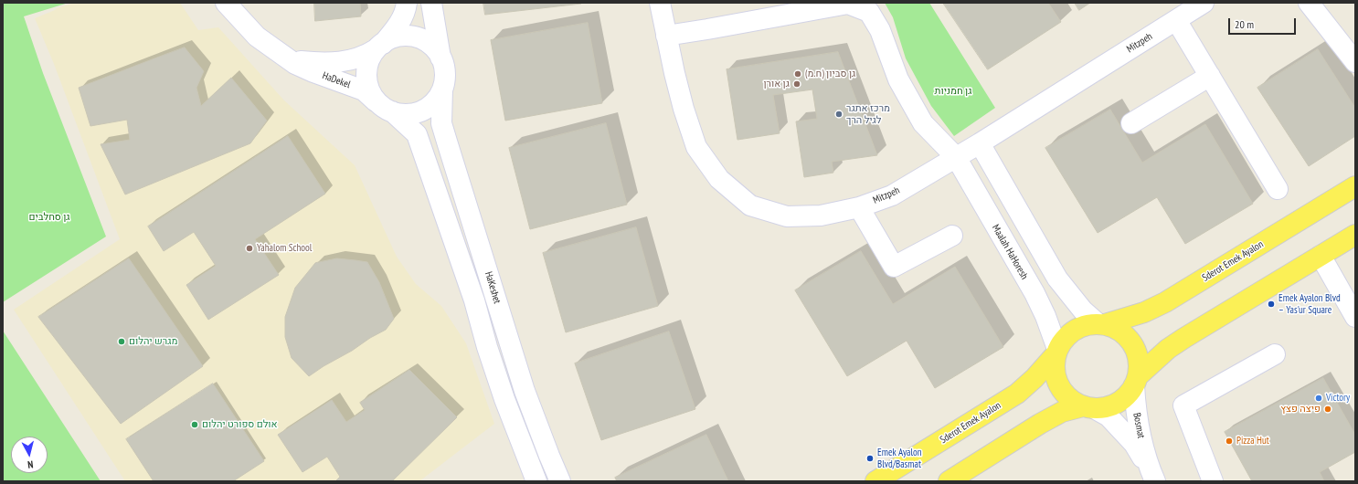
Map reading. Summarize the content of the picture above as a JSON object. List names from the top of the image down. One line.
{"streets":{"main road":["Sderot Emek Ayalon"],"street":["Mitzpeh","HaDekel","Maalah HaHoresh","HaKeshet","Bosmat"]},"crossings":[["Mitzpeh","Maalah HaHoresh"],["HaDekel","HaKeshet"],["Maalah HaHoresh","Sderot Emek Ayalon"],["Maalah HaHoresh","Bosmat"],["Sderot Emek Ayalon","Bosmat"]],"parks":["גן חמניות","גן סחלבים"],"places":["גן סביון (ח.מ)","גן אורן","מרכז אתגר לגיל הרך","Yahalom School","Emek Ayalon Blvd – Yas'ur Square","מגרש יהלום","Victory","פיצה פצץ","אולם ספורט יהלום","Pizza Hut","Emek Ayalon Blvd/Basmat"],"scale_bar":"20 m","north":"bottom"}
